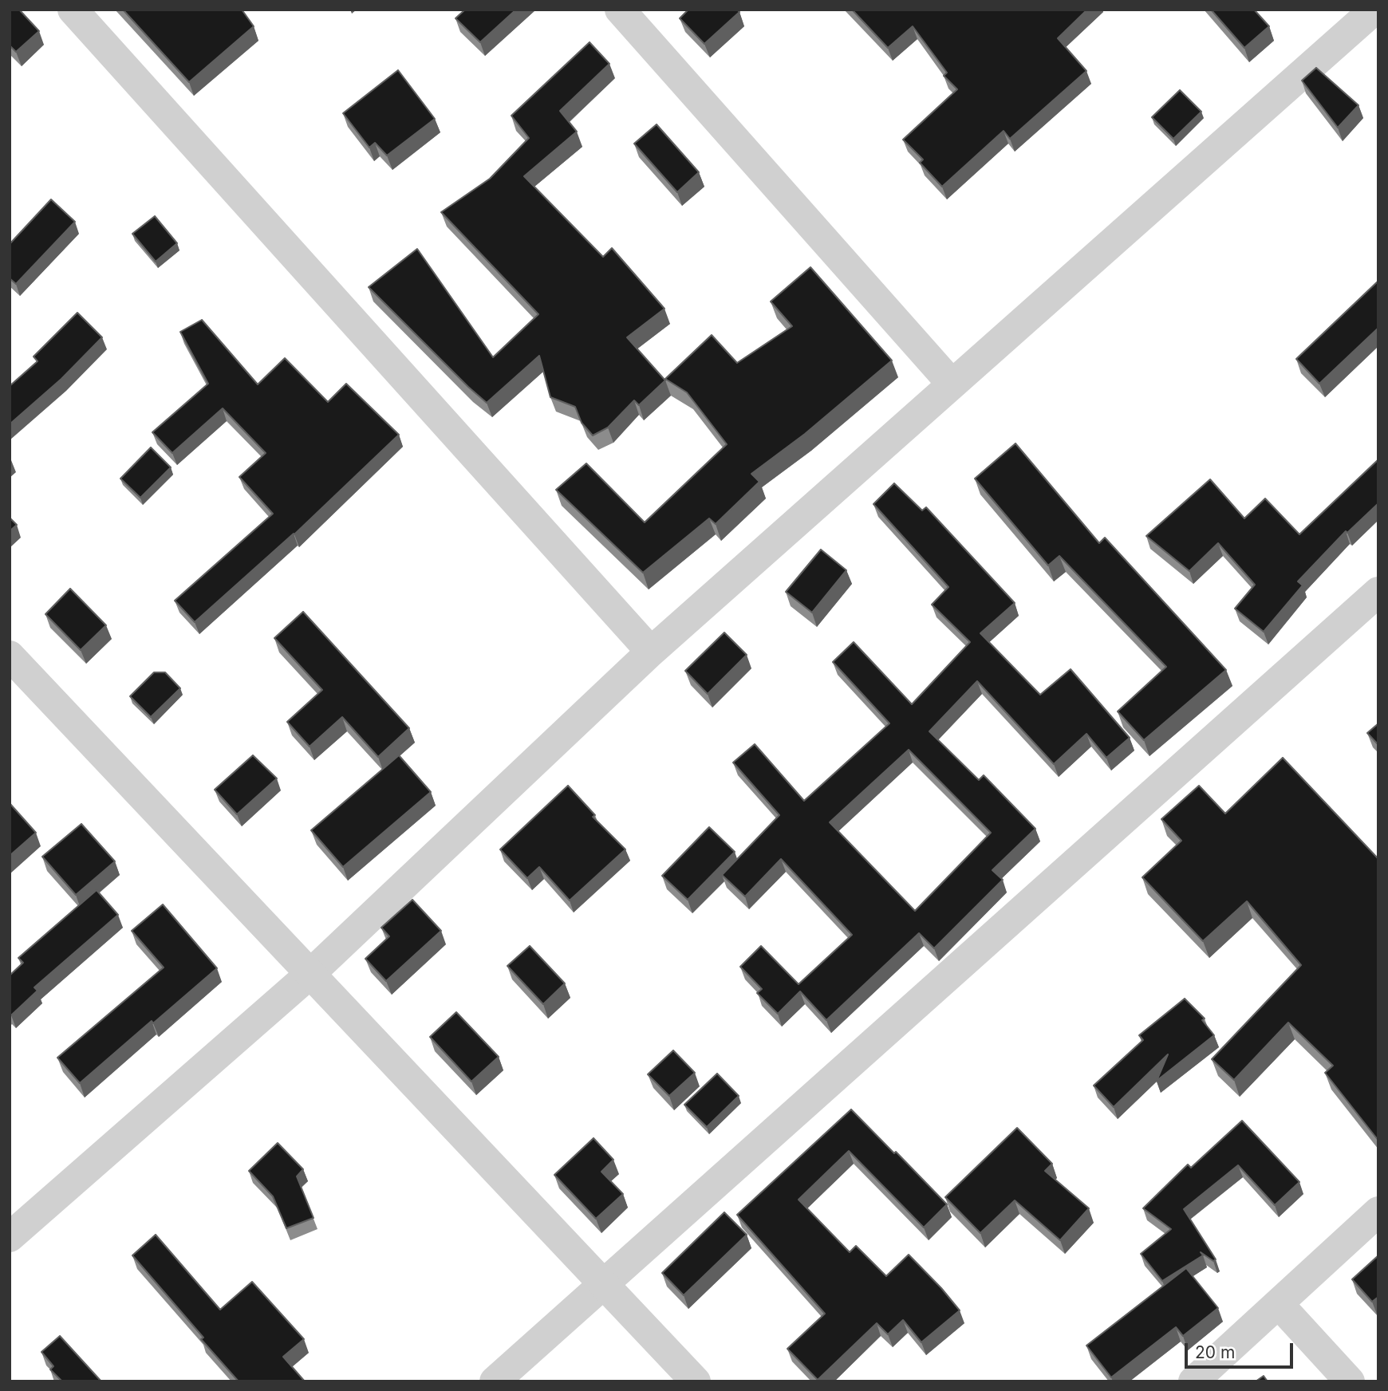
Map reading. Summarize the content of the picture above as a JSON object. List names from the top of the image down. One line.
{"scale_bar":"20 m"}
